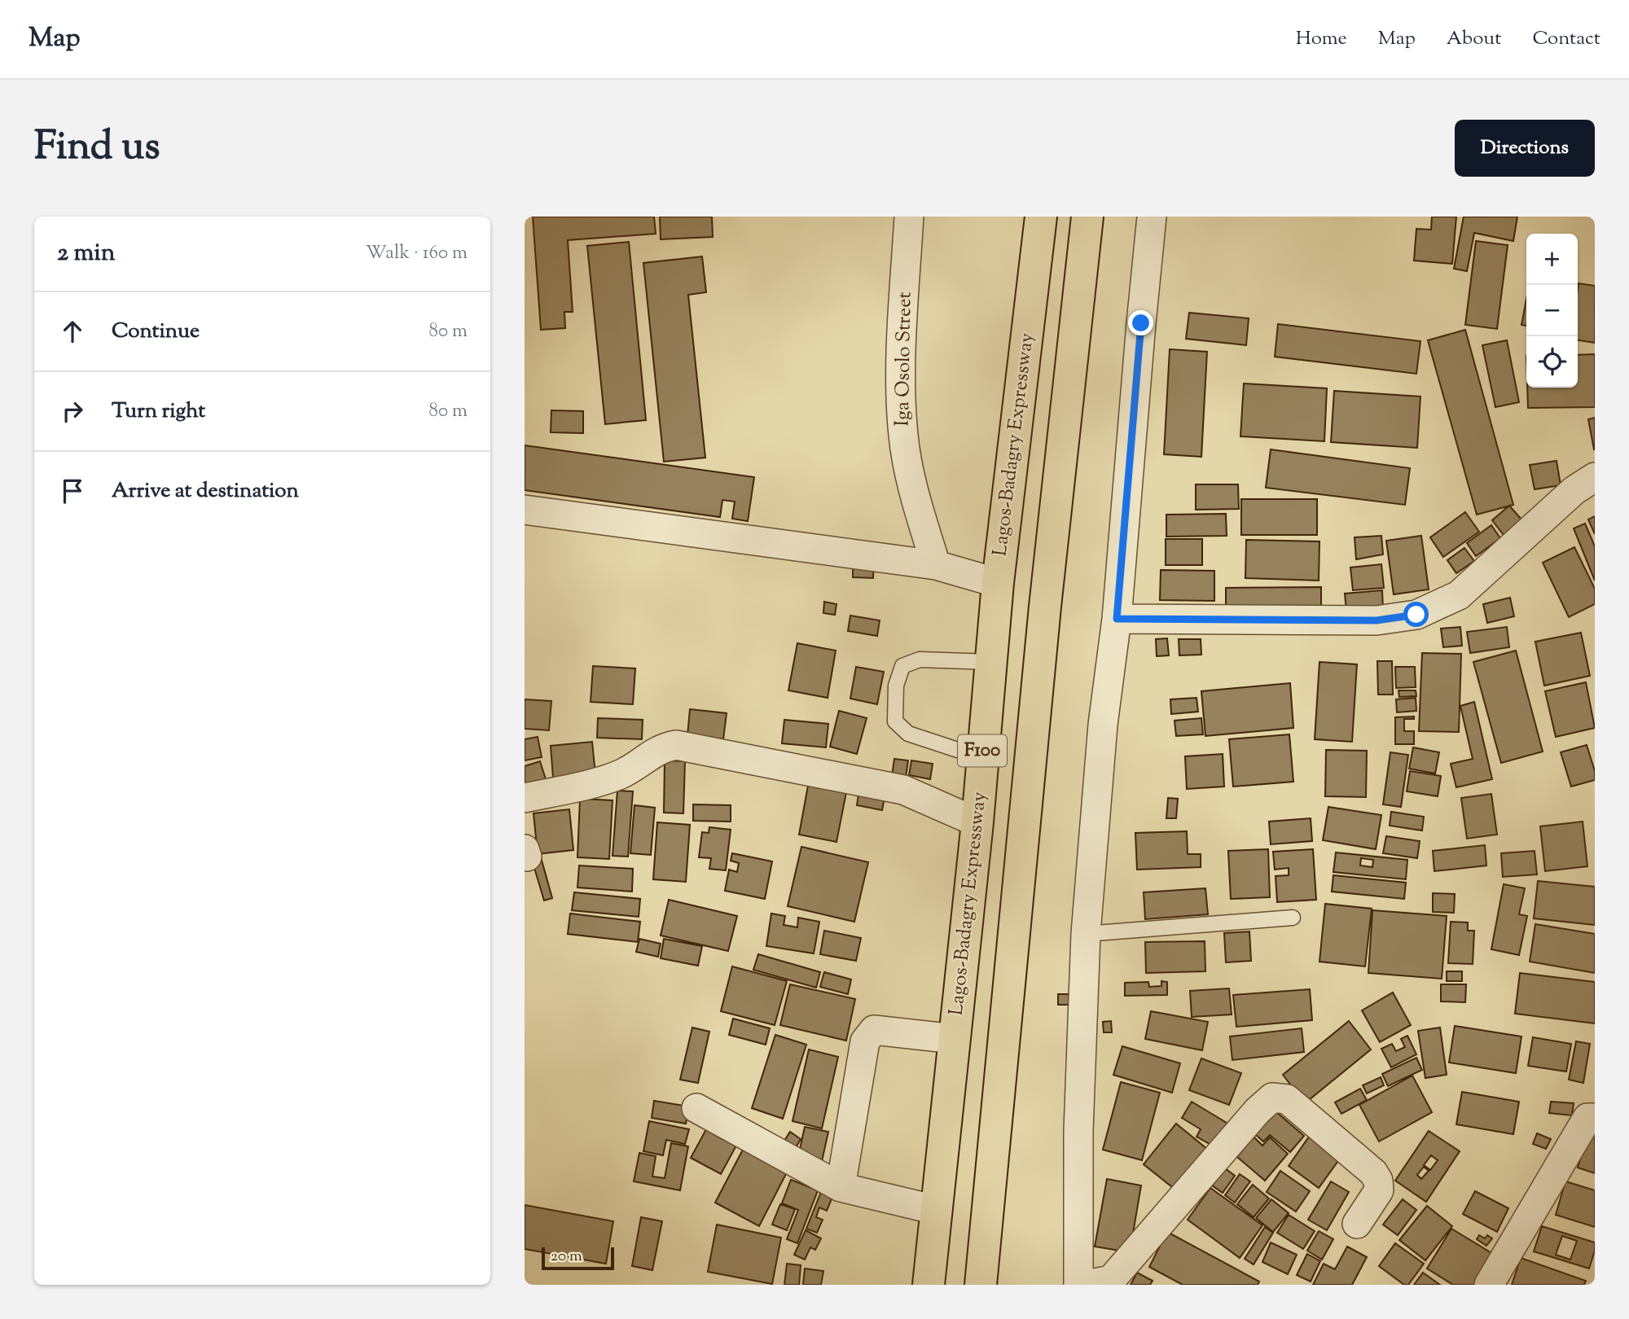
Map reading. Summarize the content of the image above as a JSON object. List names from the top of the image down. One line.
{"streets":{"highway":["Lagos-Badagry Expressway","F100"],"street":["Iga Osolo Street"]},"scale_bar":"20 m","page":{"header":"Map","nav":["Home","Map","About","Contact"],"title":"Find us","buttons":"Directions","heading":["2 min","Walk · 160 m"],"map_buttons":["+","−"],"list":[["Continue","80 m"],["Turn right","80 m"],"Arrive at destination"],"scale":"20 m"}}
